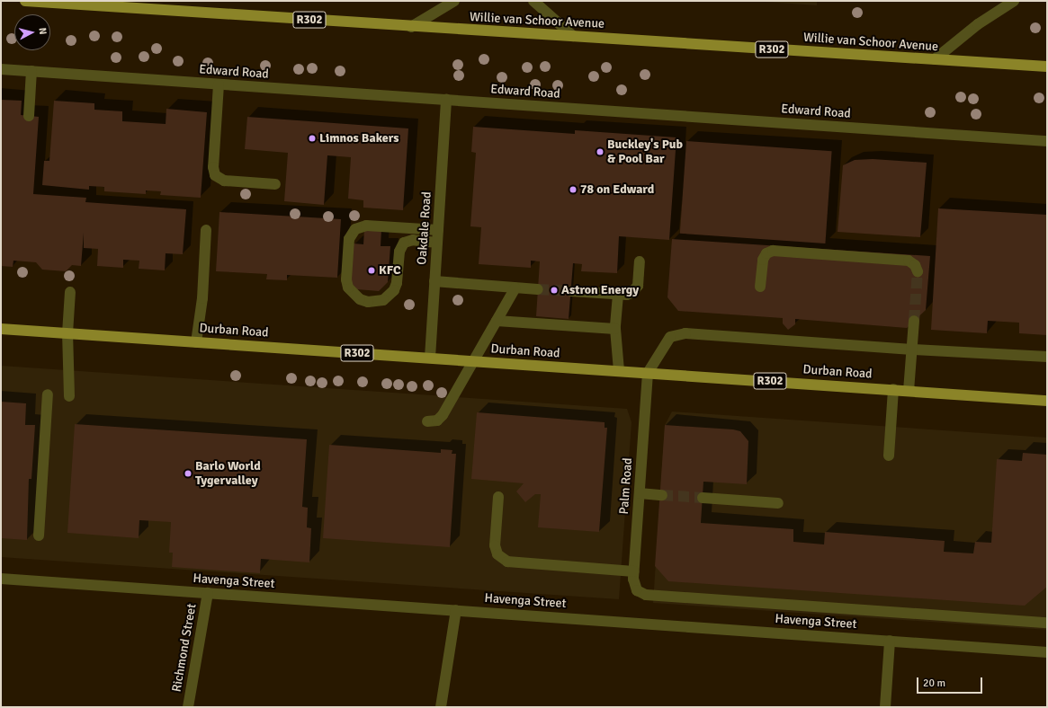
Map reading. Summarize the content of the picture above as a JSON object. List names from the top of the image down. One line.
{"streets":{"main road":["R302","Willie van Schoor Avenue","Durban Road"],"street":["Edward Road","Oakdale Road","Palm Road","Havenga Street","Richmond Street"]},"crossings":[["Edward Road","Oakdale Road"],["Oakdale Road","Durban Road"],["Durban Road","Palm Road"],["Havenga Street","Richmond Street"]],"places":["Limnos Bakers","Buckley's Pub & Pool Bar","78 on Edward","KFC","Astron Energy","Barlo World Tygervalley"],"scale_bar":"20 m","north":"right"}
